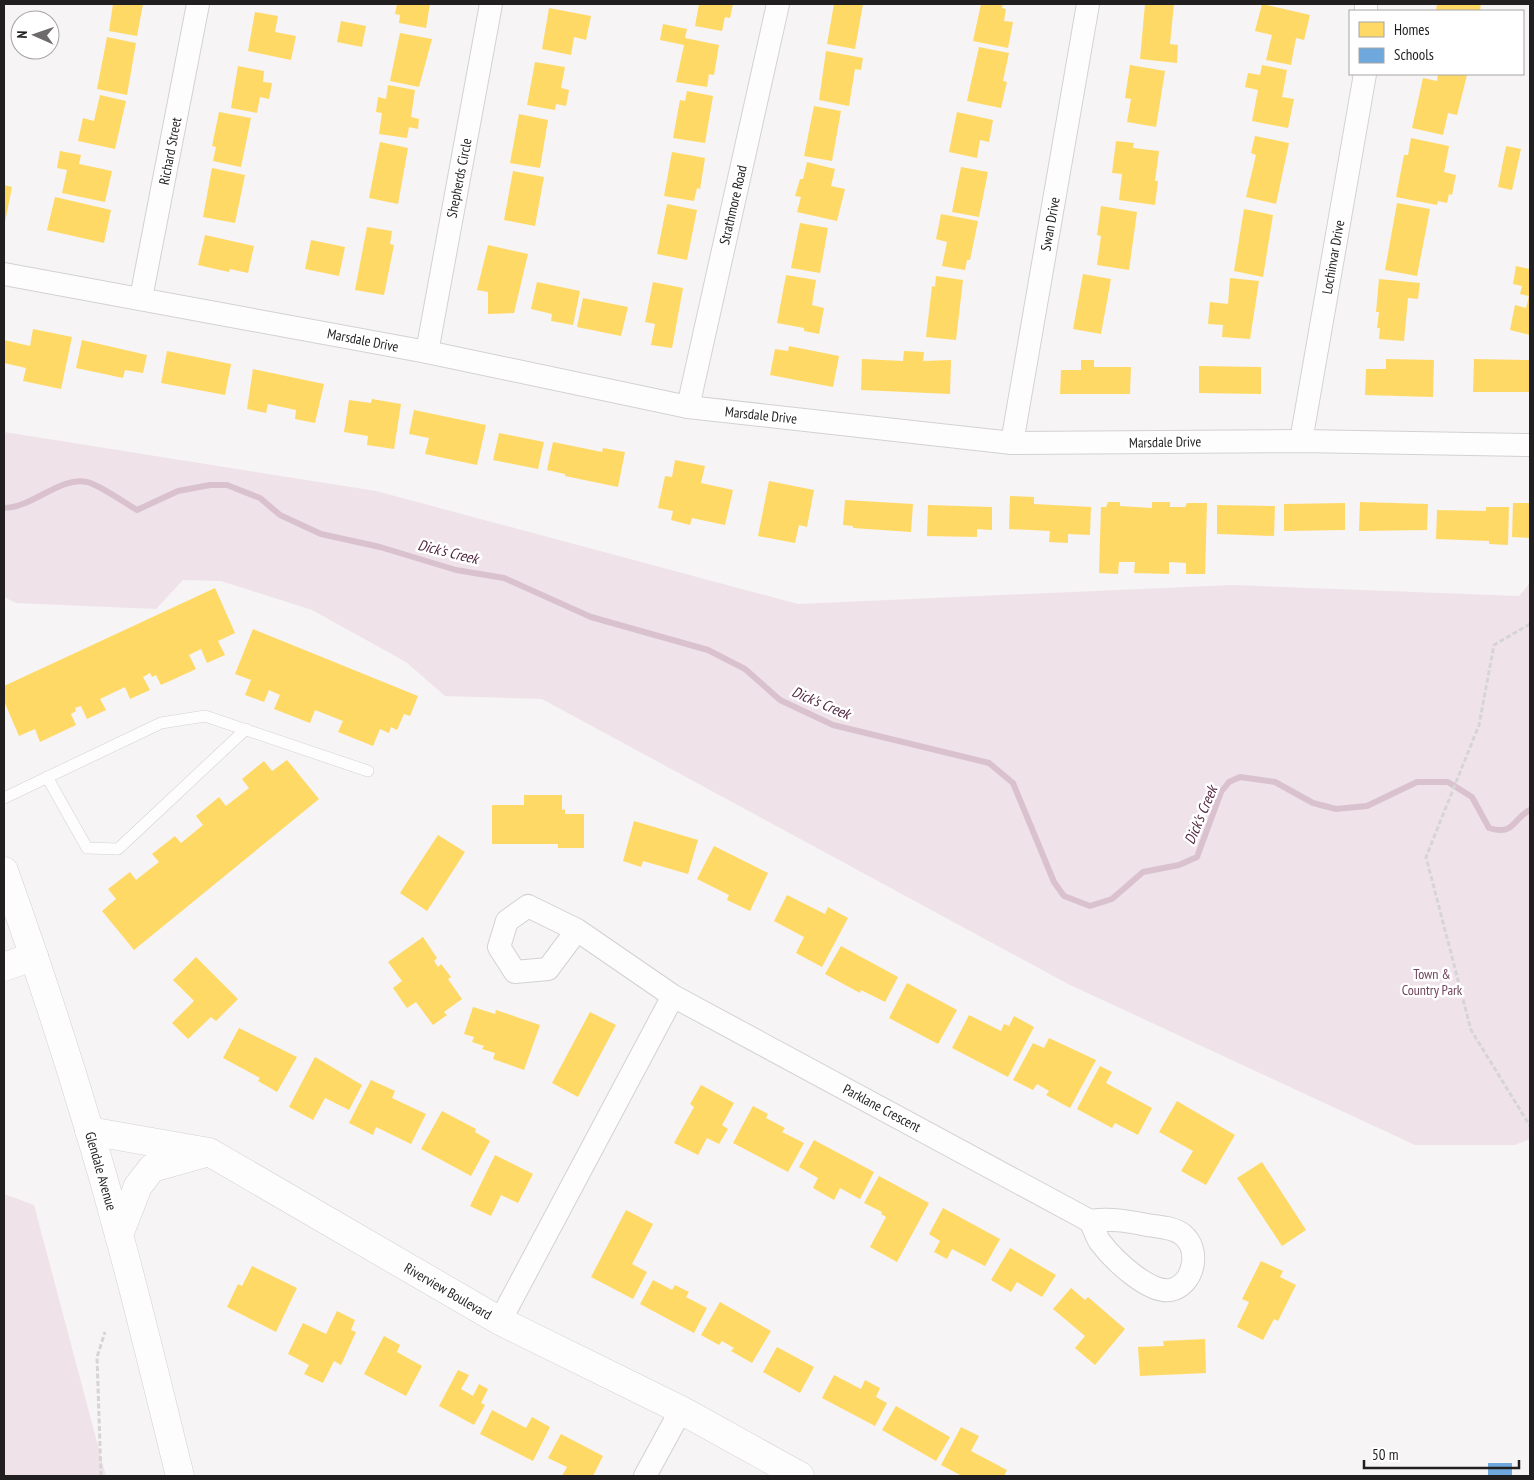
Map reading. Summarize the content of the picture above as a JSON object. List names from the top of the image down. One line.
{"streets":{"street":["Richard Street","Shepherds Circle","Strathmore Road","Swan Drive","Lochinvar Drive","Marsdale Drive","Parklane Crescent","Glendale Avenue","Riverview Boulevard"]},"crossings":[["Richard Street","Marsdale Drive"],["Shepherds Circle","Marsdale Drive"],["Strathmore Road","Marsdale Drive"],["Swan Drive","Marsdale Drive"],["Lochinvar Drive","Marsdale Drive"],["Glendale Avenue","Riverview Boulevard"]],"water":["Dick's Creek"],"parks":["Town & Country Park"],"legend":["Homes","Schools"],"scale_bar":"50 m","north":"left"}
